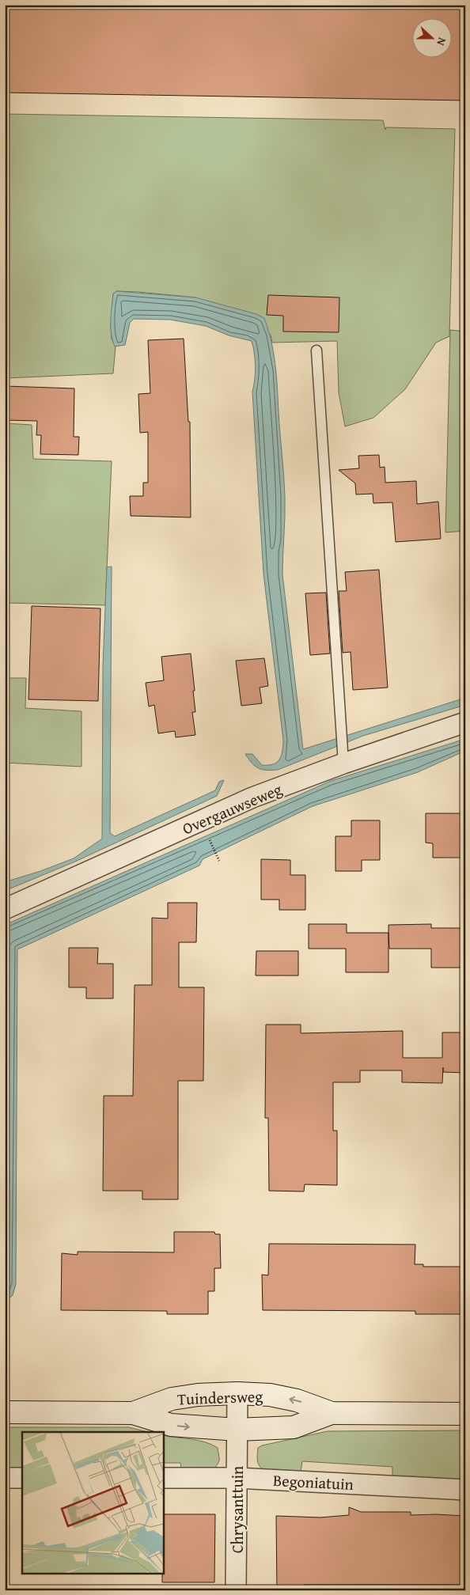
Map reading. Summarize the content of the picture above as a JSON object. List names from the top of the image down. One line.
{"streets":{"main road":["Tuindersweg"],"street":["Overgauwseweg","Begoniatuin","Chrysanttuin"]},"crossings":[["Tuindersweg","Chrysanttuin"],["Begoniatuin","Chrysanttuin"]],"north":"right"}
